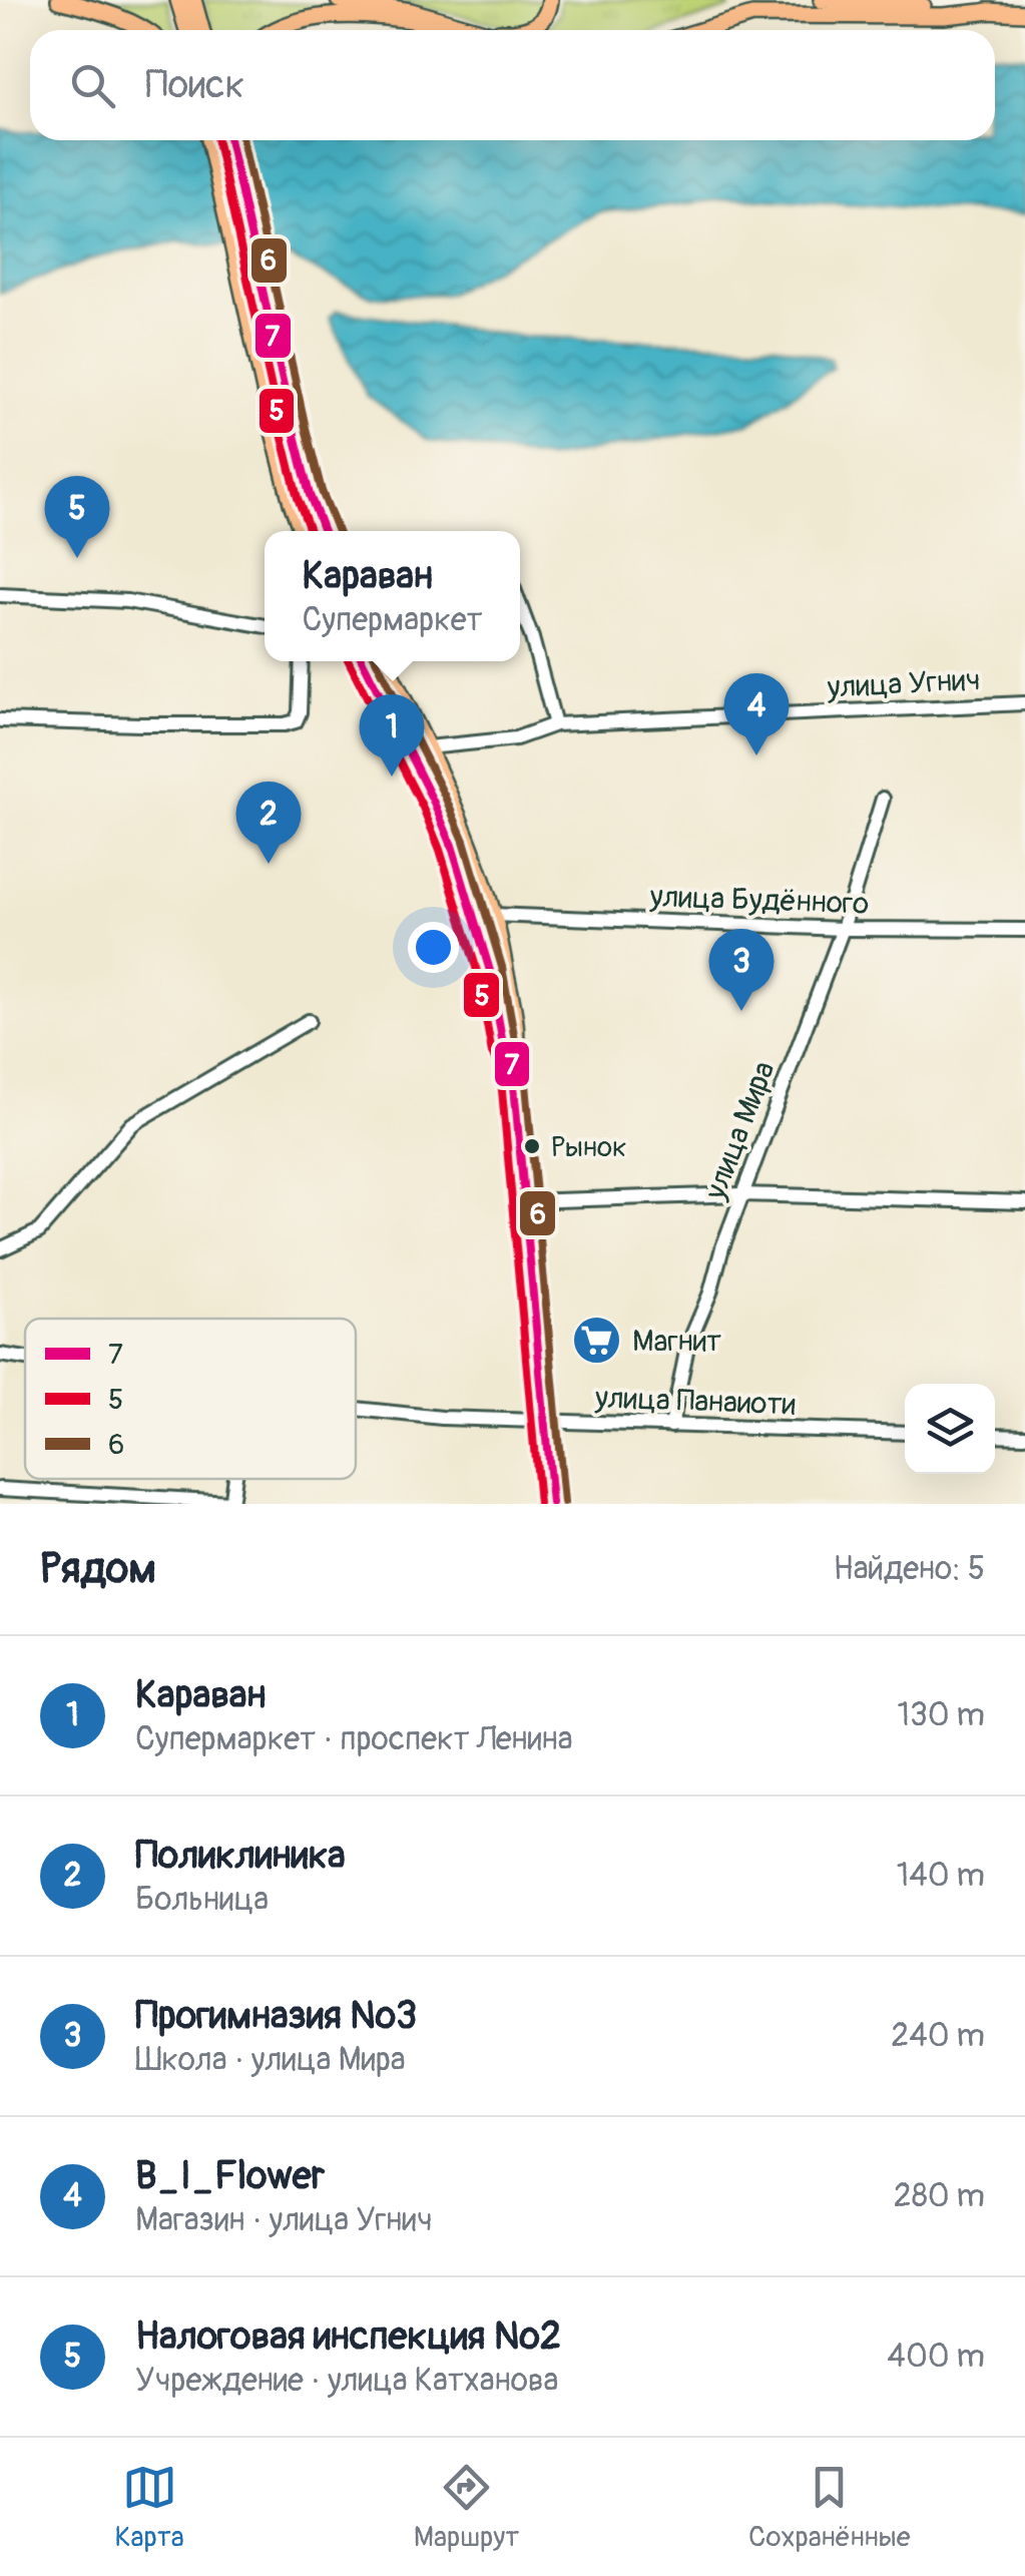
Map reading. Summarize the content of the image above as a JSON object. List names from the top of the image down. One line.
{"streets":{"street":["улица Угнич","улица Будённого","улица Мира","улица Панаиоти"]},"crossings":[["улица Будённого","улица Мира"],["улица Мира","улица Панаиоти"]],"places":{"other":["Рынок"],"supermarket":["Магнит"]},"lines":["transit line 7","transit line 5","transit line 6"],"legend":["7","5","6"],"page":{"search":"Поиск","pins":["5","4","1","2","3"],"popup":["Караван","Супермаркет"],"heading":["Рядом","Найдено: 5"],"list":[{"mark":"1","name":"Караван","note":"Супермаркет · проспект Ленина","value":"130 m"},{"mark":"2","name":"Поликлиника","note":"Больница","value":"140 m"},{"mark":"3","name":"Прогимназия №3","note":"Школа · улица Мира","value":"240 m"},{"mark":"4","name":"B_I_Flower","note":"Магазин · улица Угнич","value":"280 m"},{"mark":"5","name":"Налоговая инспекция №2","note":"Учреждение · улица Катханова","value":"400 m"}],"nav":["Карта","Маршрут","Сохранённые"]}}
